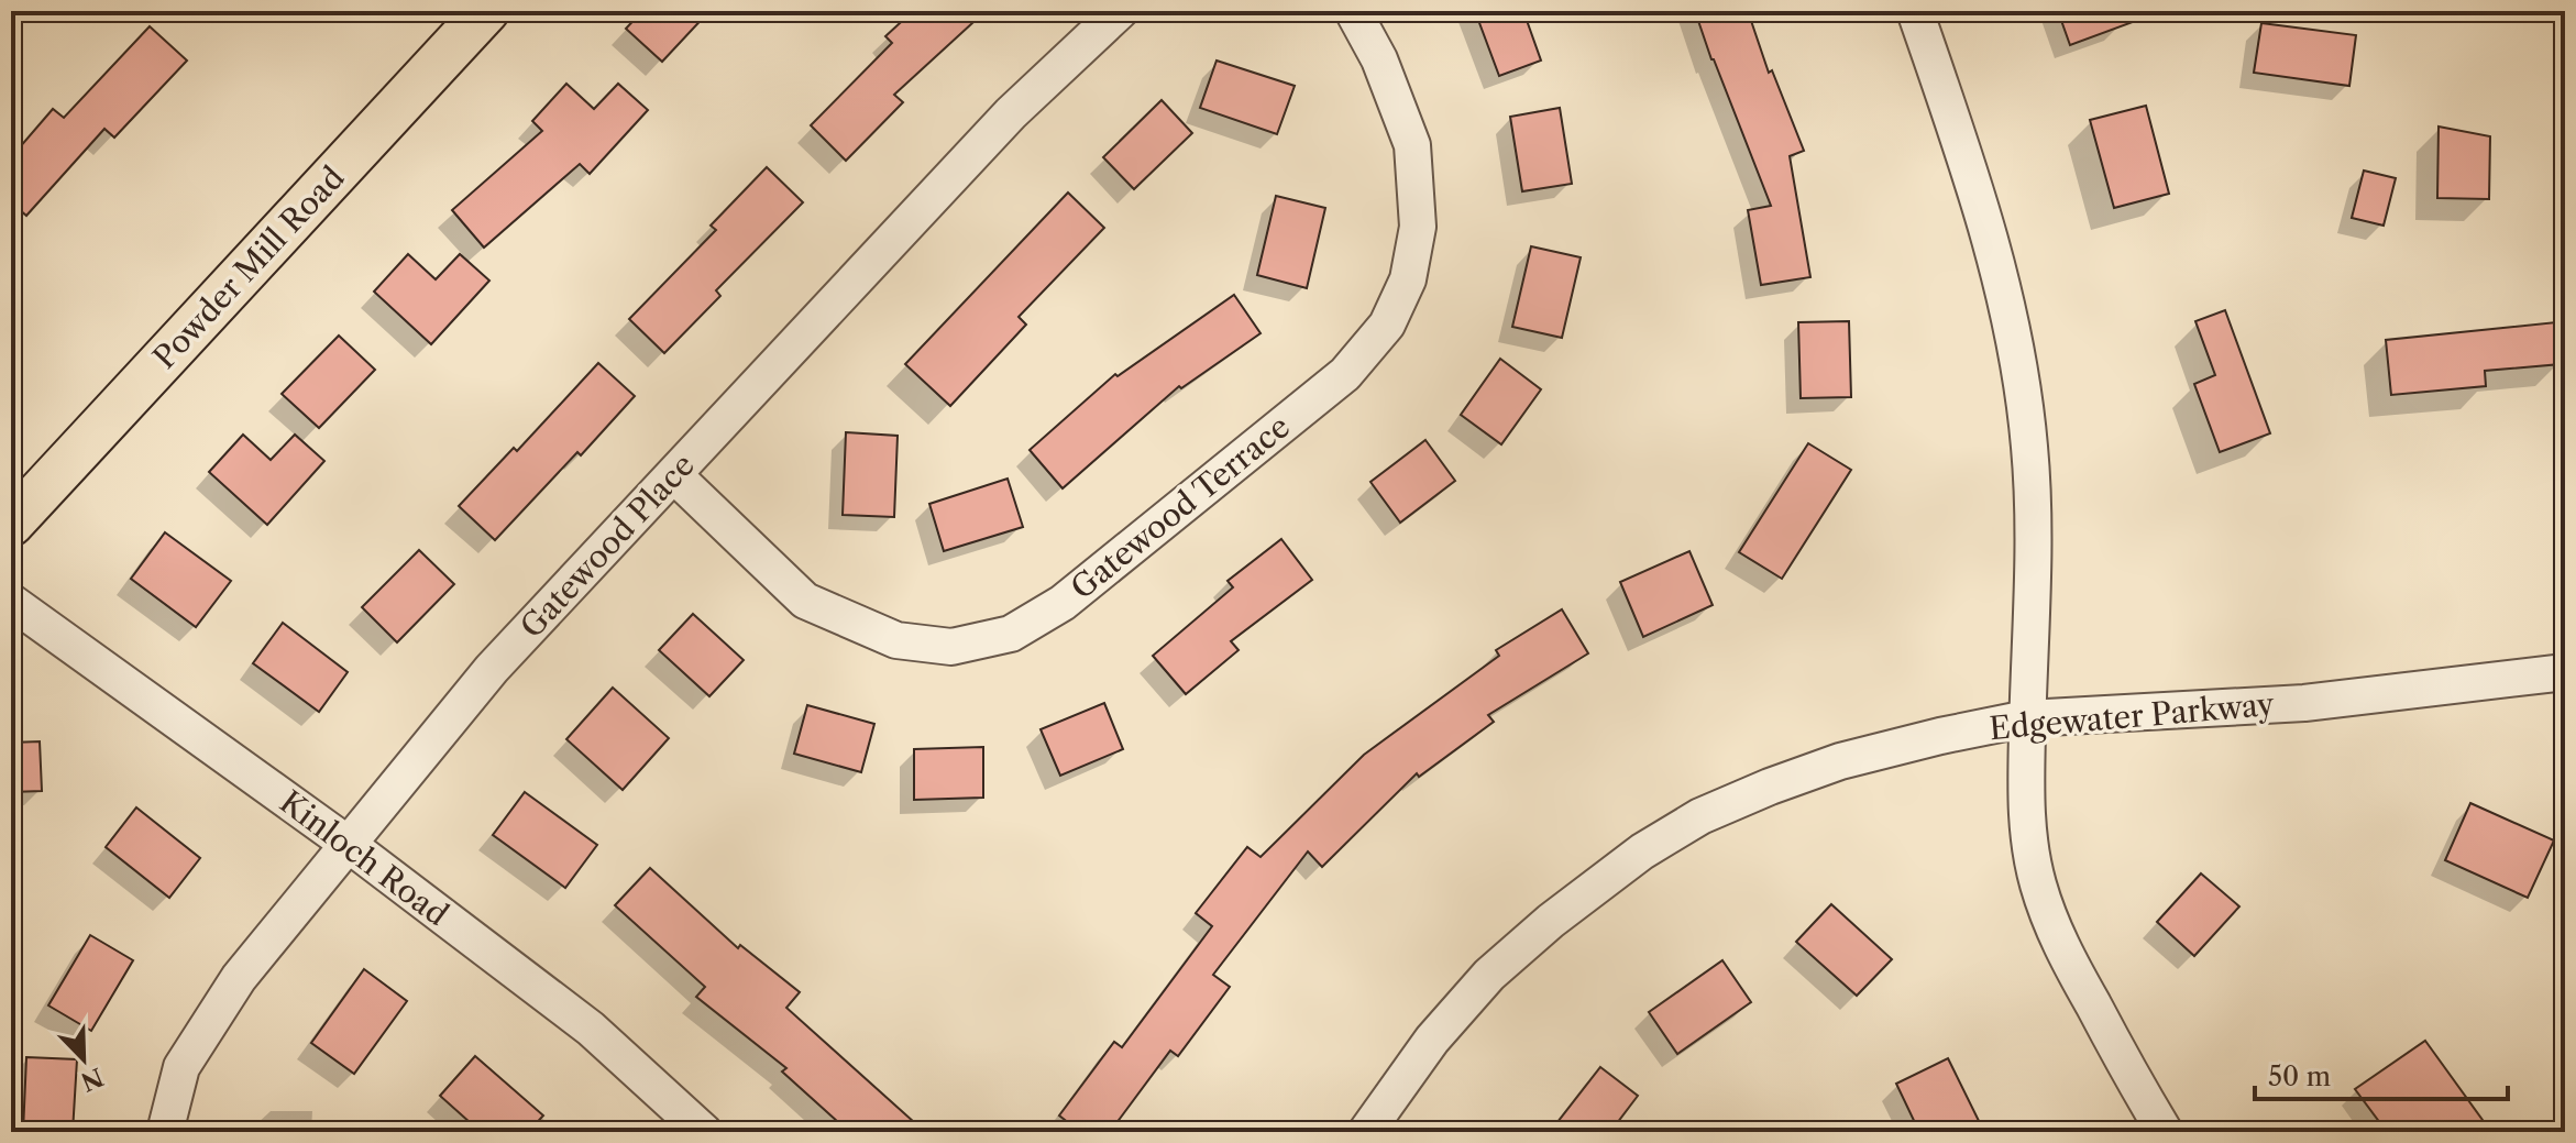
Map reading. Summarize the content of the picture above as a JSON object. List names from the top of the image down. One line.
{"streets":{"main road":["Powder Mill Road"],"street":["Gatewood Terrace","Gatewood Place","Edgewater Parkway","Kinloch Road"]},"crossings":[["Gatewood Terrace","Gatewood Place"],["Gatewood Place","Kinloch Road"]],"scale_bar":"50 m","north":"bottom right"}
